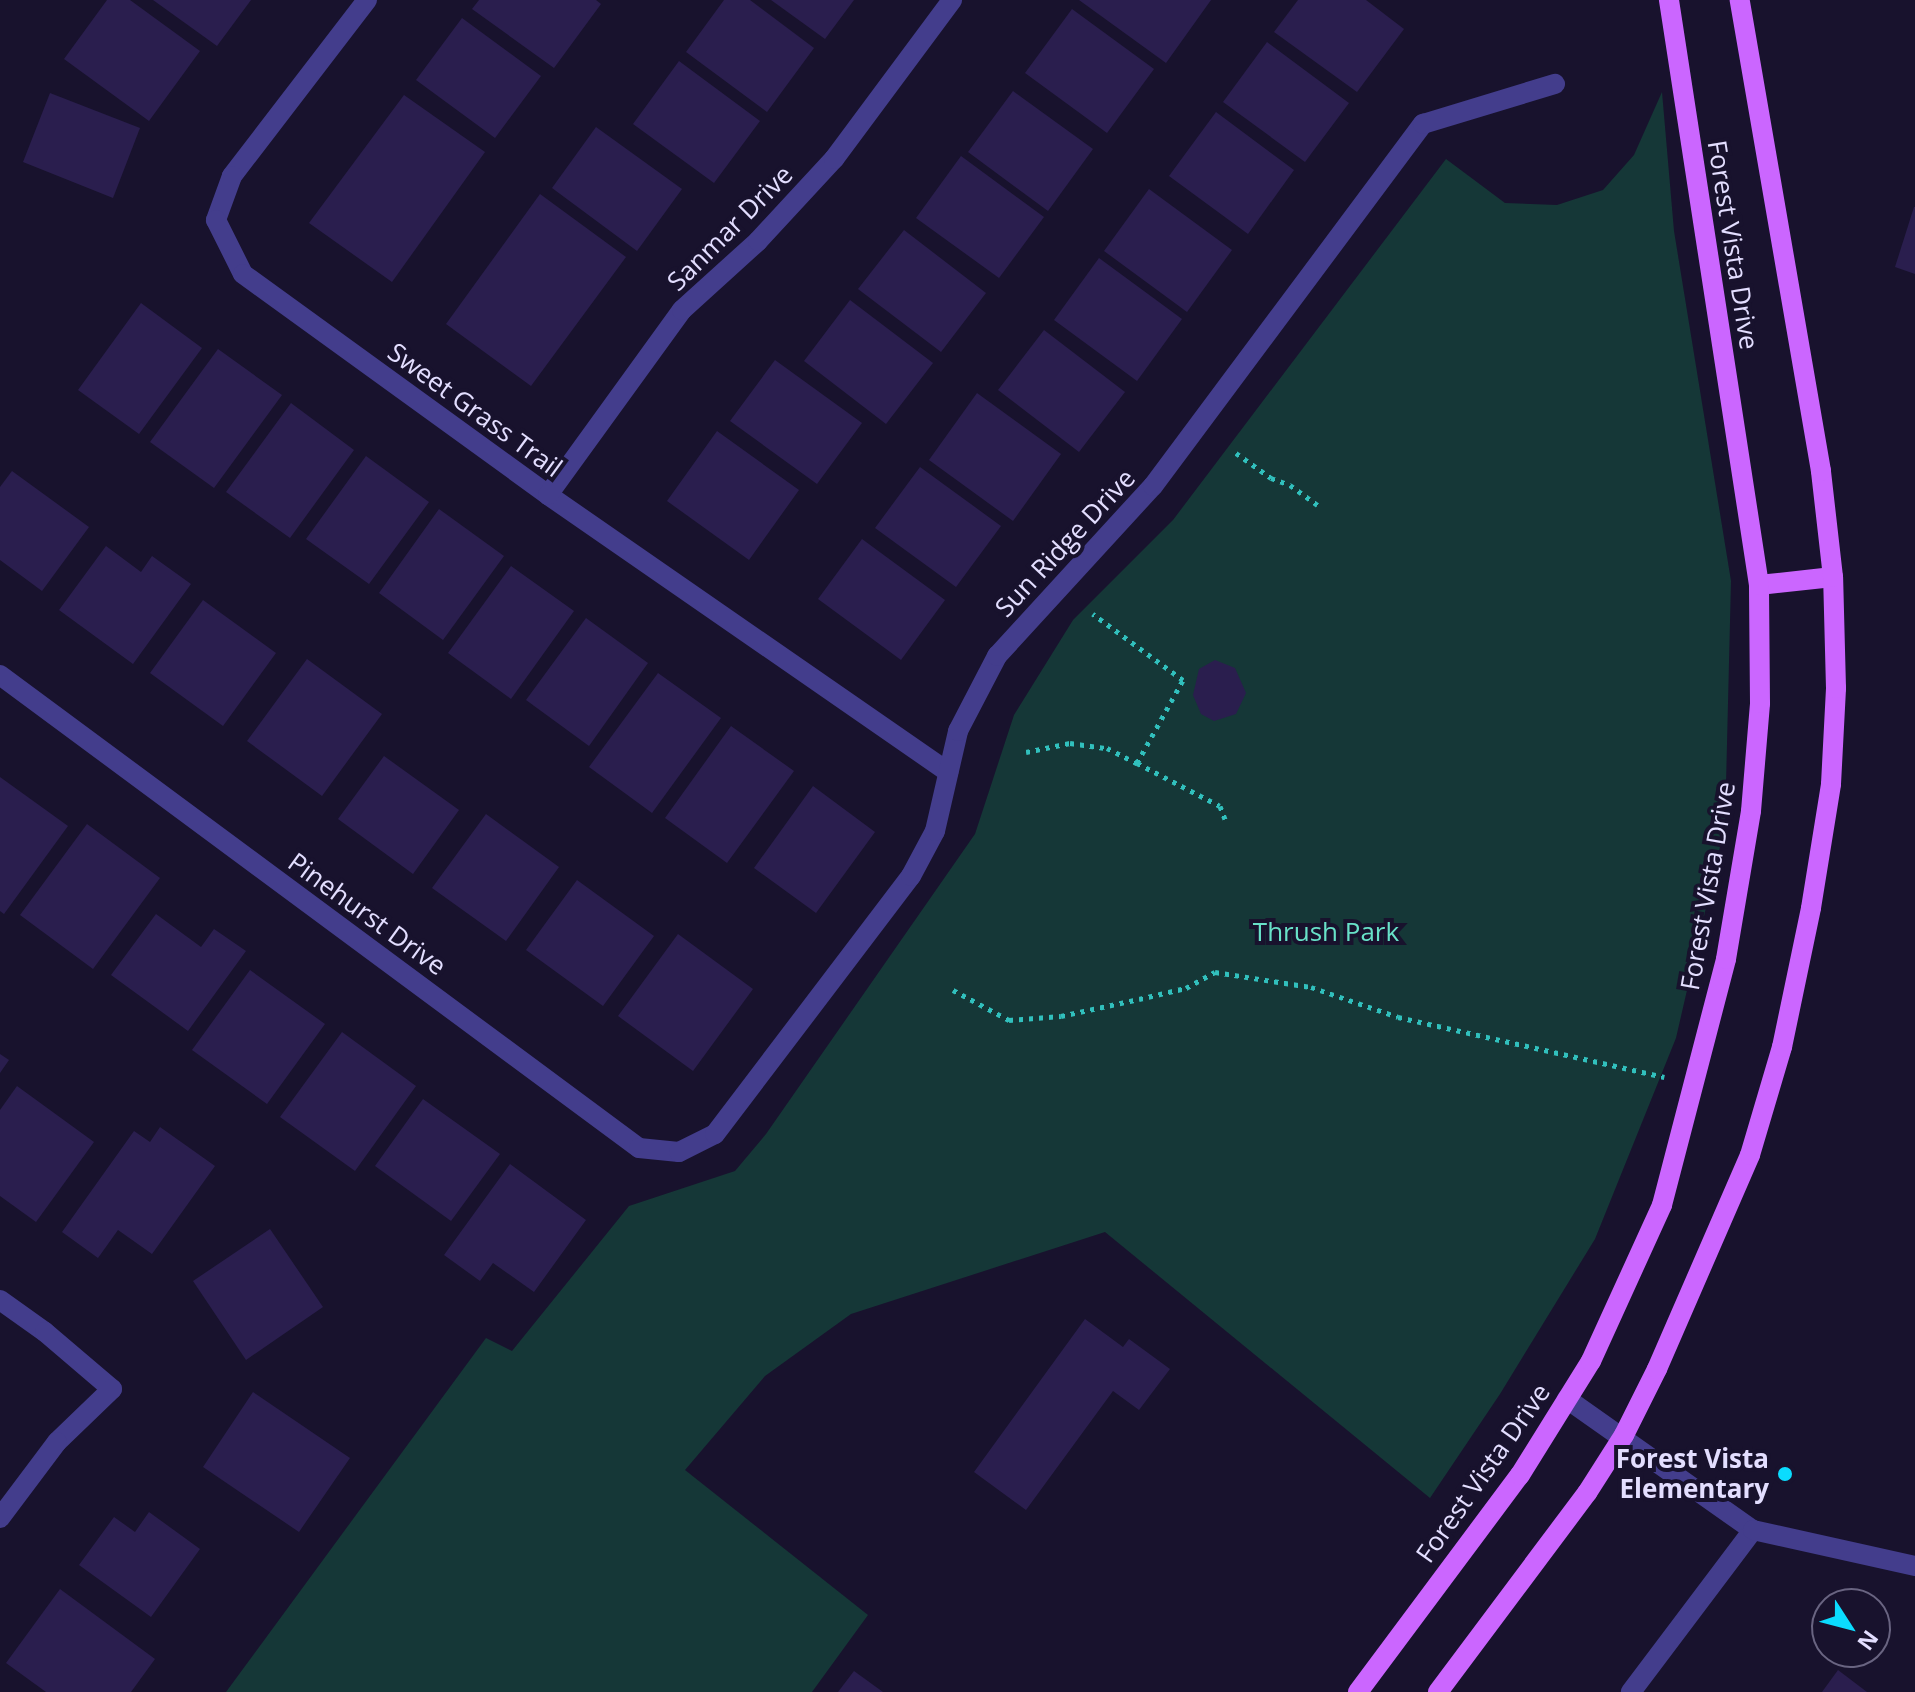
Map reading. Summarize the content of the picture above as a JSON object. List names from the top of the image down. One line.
{"streets":{"main road":["Forest Vista Drive"],"street":["Sanmar Drive","Sweet Grass Trail","Sun Ridge Drive","Pinehurst Drive"]},"crossings":[["Sanmar Drive","Sweet Grass Trail"],["Sweet Grass Trail","Sun Ridge Drive"],["Sun Ridge Drive","Pinehurst Drive"]],"parks":["Thrush Park"],"places":["Forest Vista Elementary"],"north":"bottom right"}
